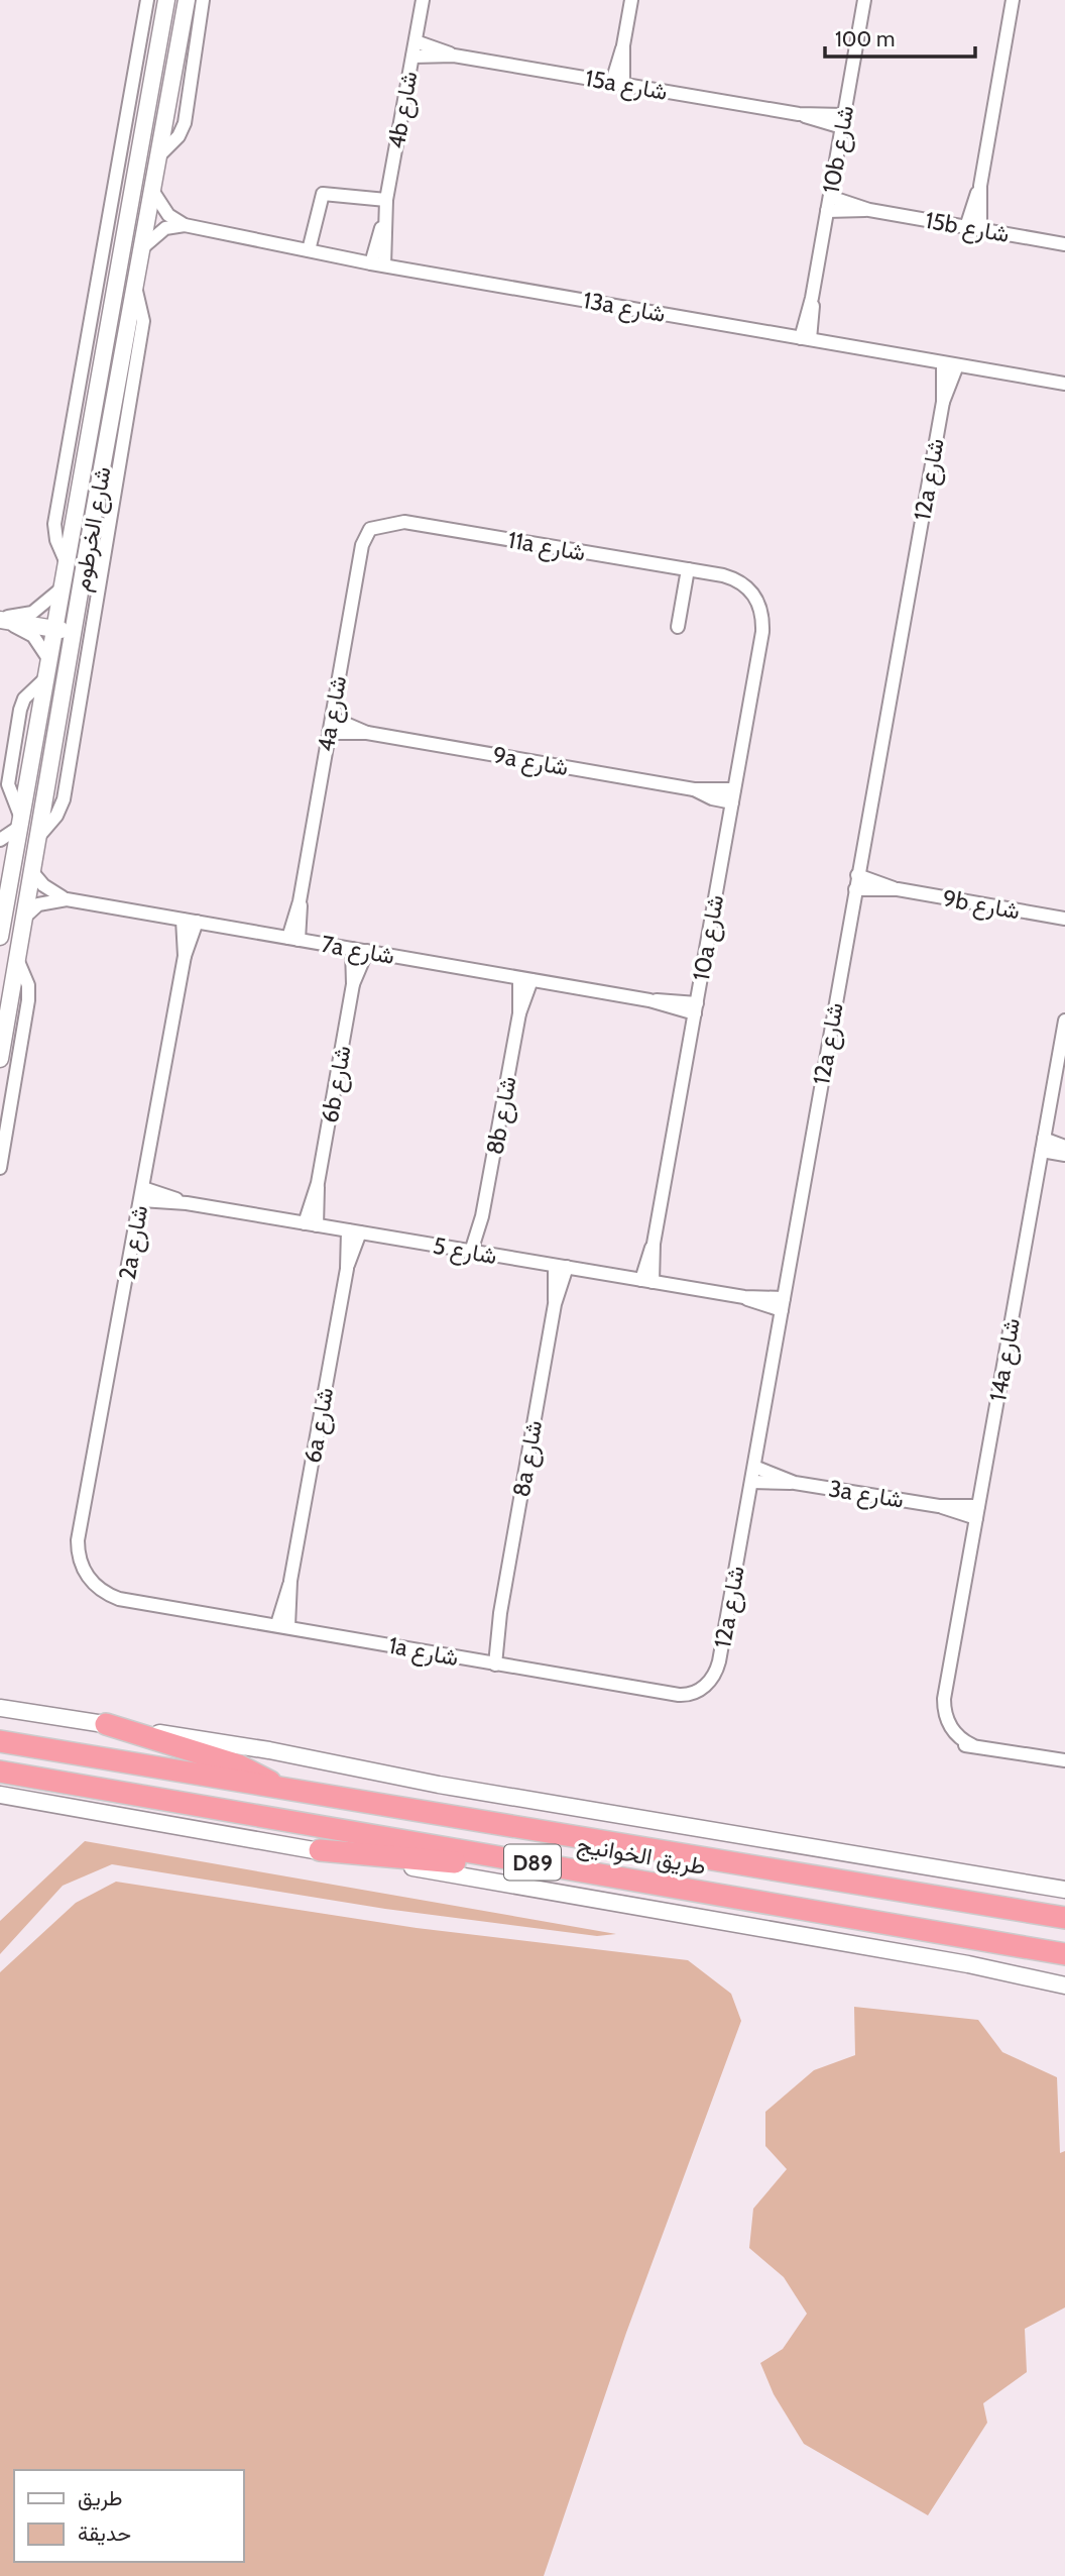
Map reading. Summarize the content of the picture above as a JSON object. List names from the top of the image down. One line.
{"streets":{"highway":["طريق الخوانيج","D89"],"main road":["شارع الخرطوم"],"street":["15a شارع","4b شارع","10b شارع","15b شارع","13a شارع","12a شارع","11a شارع","4a شارع","9a شارع","9b شارع","10a شارع","7a شارع","6b شارع","8b شارع","2a شارع","شارع 5","14a شارع","6a شارع","8a شارع","3a شارع","1a شارع"]},"crossings":[["15a شارع","4b شارع"],["15a شارع","10b شارع"],["4b شارع","13a شارع"],["10b شارع","15b شارع"],["10b شارع","13a شارع"],["13a شارع","12a شارع"],["12a شارع","9b شارع"],["12a شارع","شارع 5"],["12a شارع","3a شارع"],["12a شارع","1a شارع"],["شارع الخرطوم","7a شارع"],["11a شارع","4a شارع"],["11a شارع","10a شارع"],["4a شارع","9a شارع"],["4a شارع","7a شارع"],["9a شارع","10a شارع"],["10a شارع","7a شارع"],["10a شارع","شارع 5"],["7a شارع","6b شارع"],["7a شارع","8b شارع"],["7a شارع","2a شارع"],["6b شارع","شارع 5"],["8b شارع","شارع 5"],["2a شارع","شارع 5"],["2a شارع","1a شارع"],["شارع 5","6a شارع"],["شارع 5","8a شارع"],["14a شارع","3a شارع"],["6a شارع","1a شارع"],["8a شارع","1a شارع"]],"legend":["طريق","حديقة"],"scale_bar":"100 m"}
